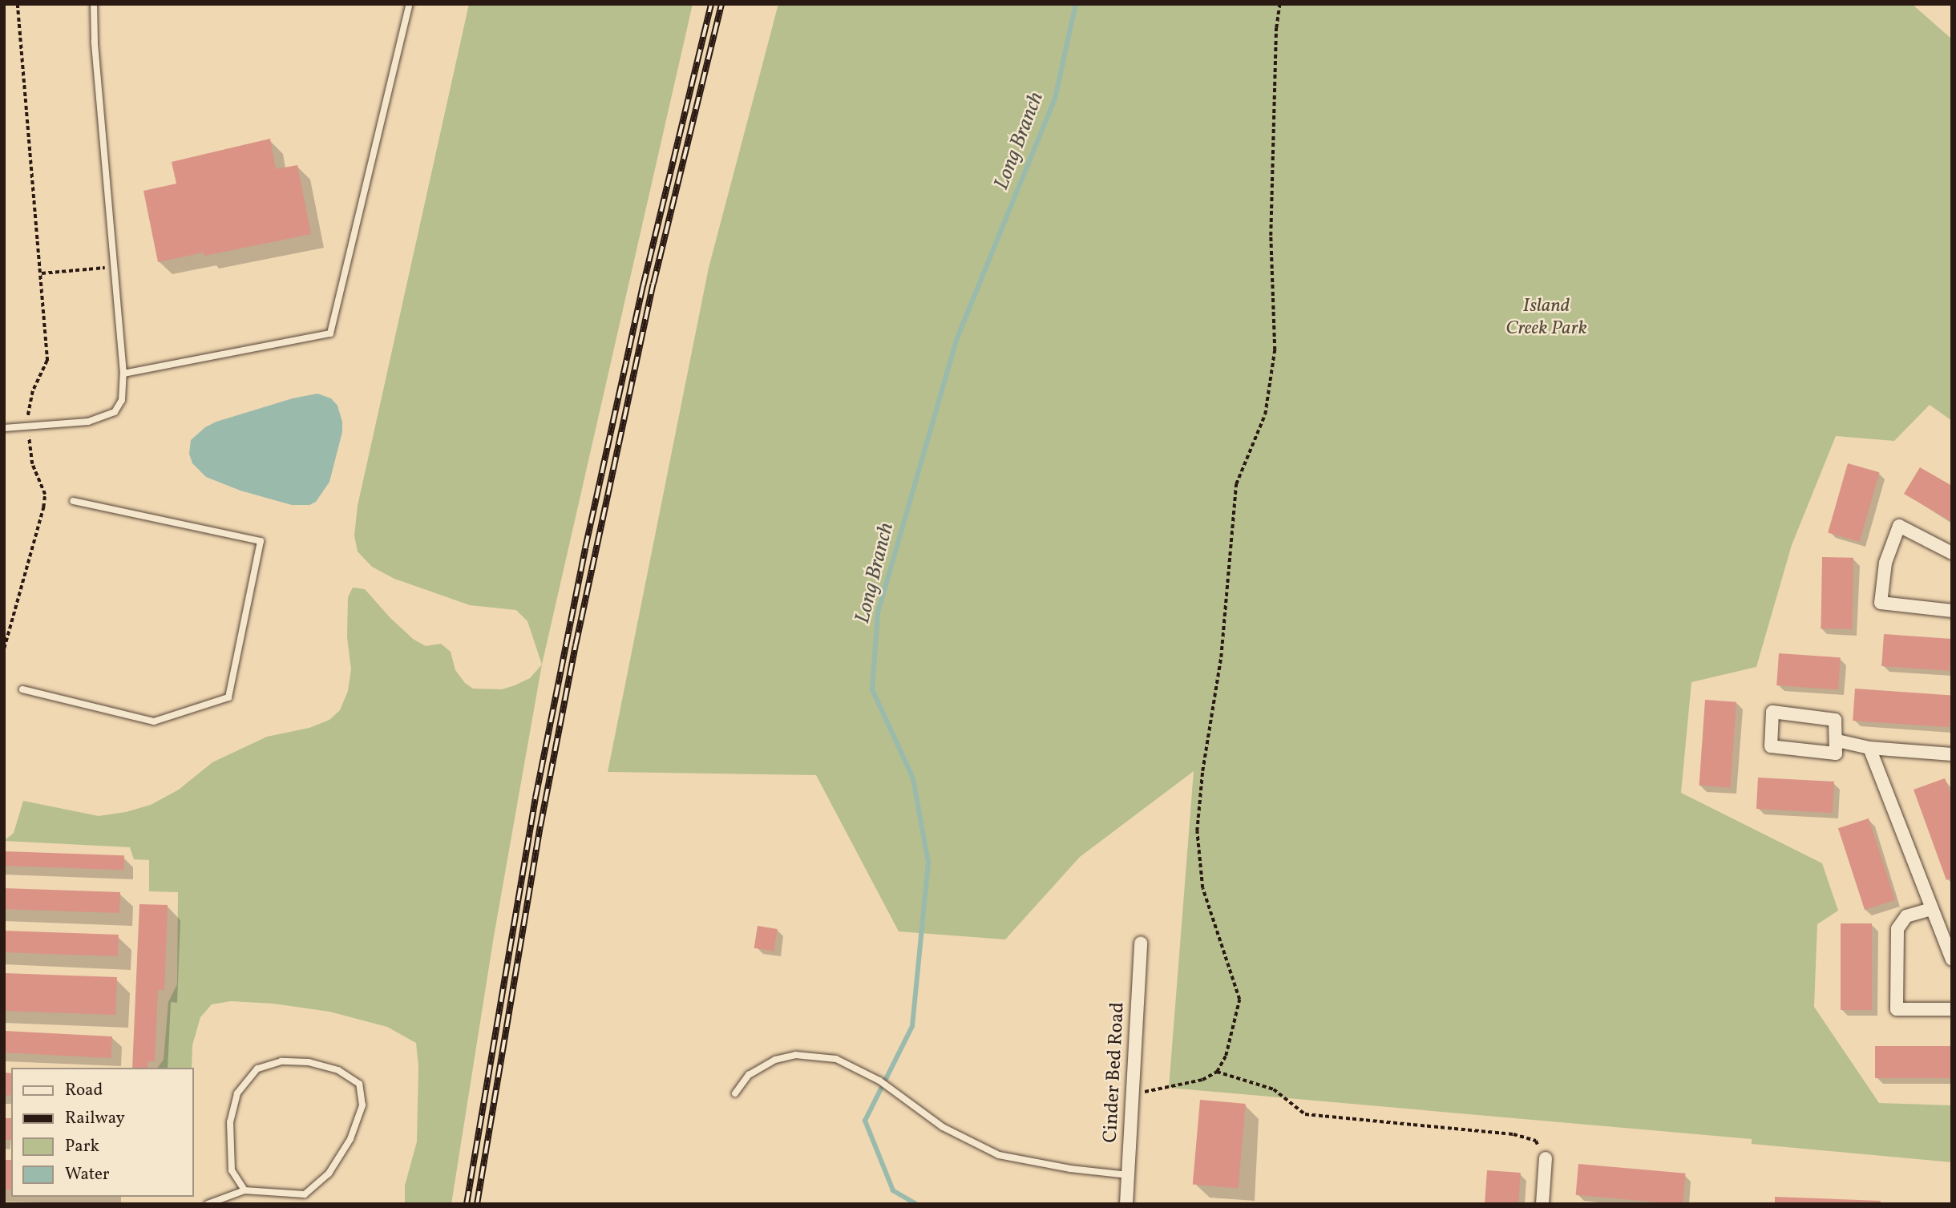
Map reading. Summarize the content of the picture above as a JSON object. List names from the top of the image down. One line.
{"streets":{"street":["Cinder Bed Road"]},"water":["Long Branch"],"parks":["Island Creek Park"],"legend":["Road","Railway","Park","Water"]}
